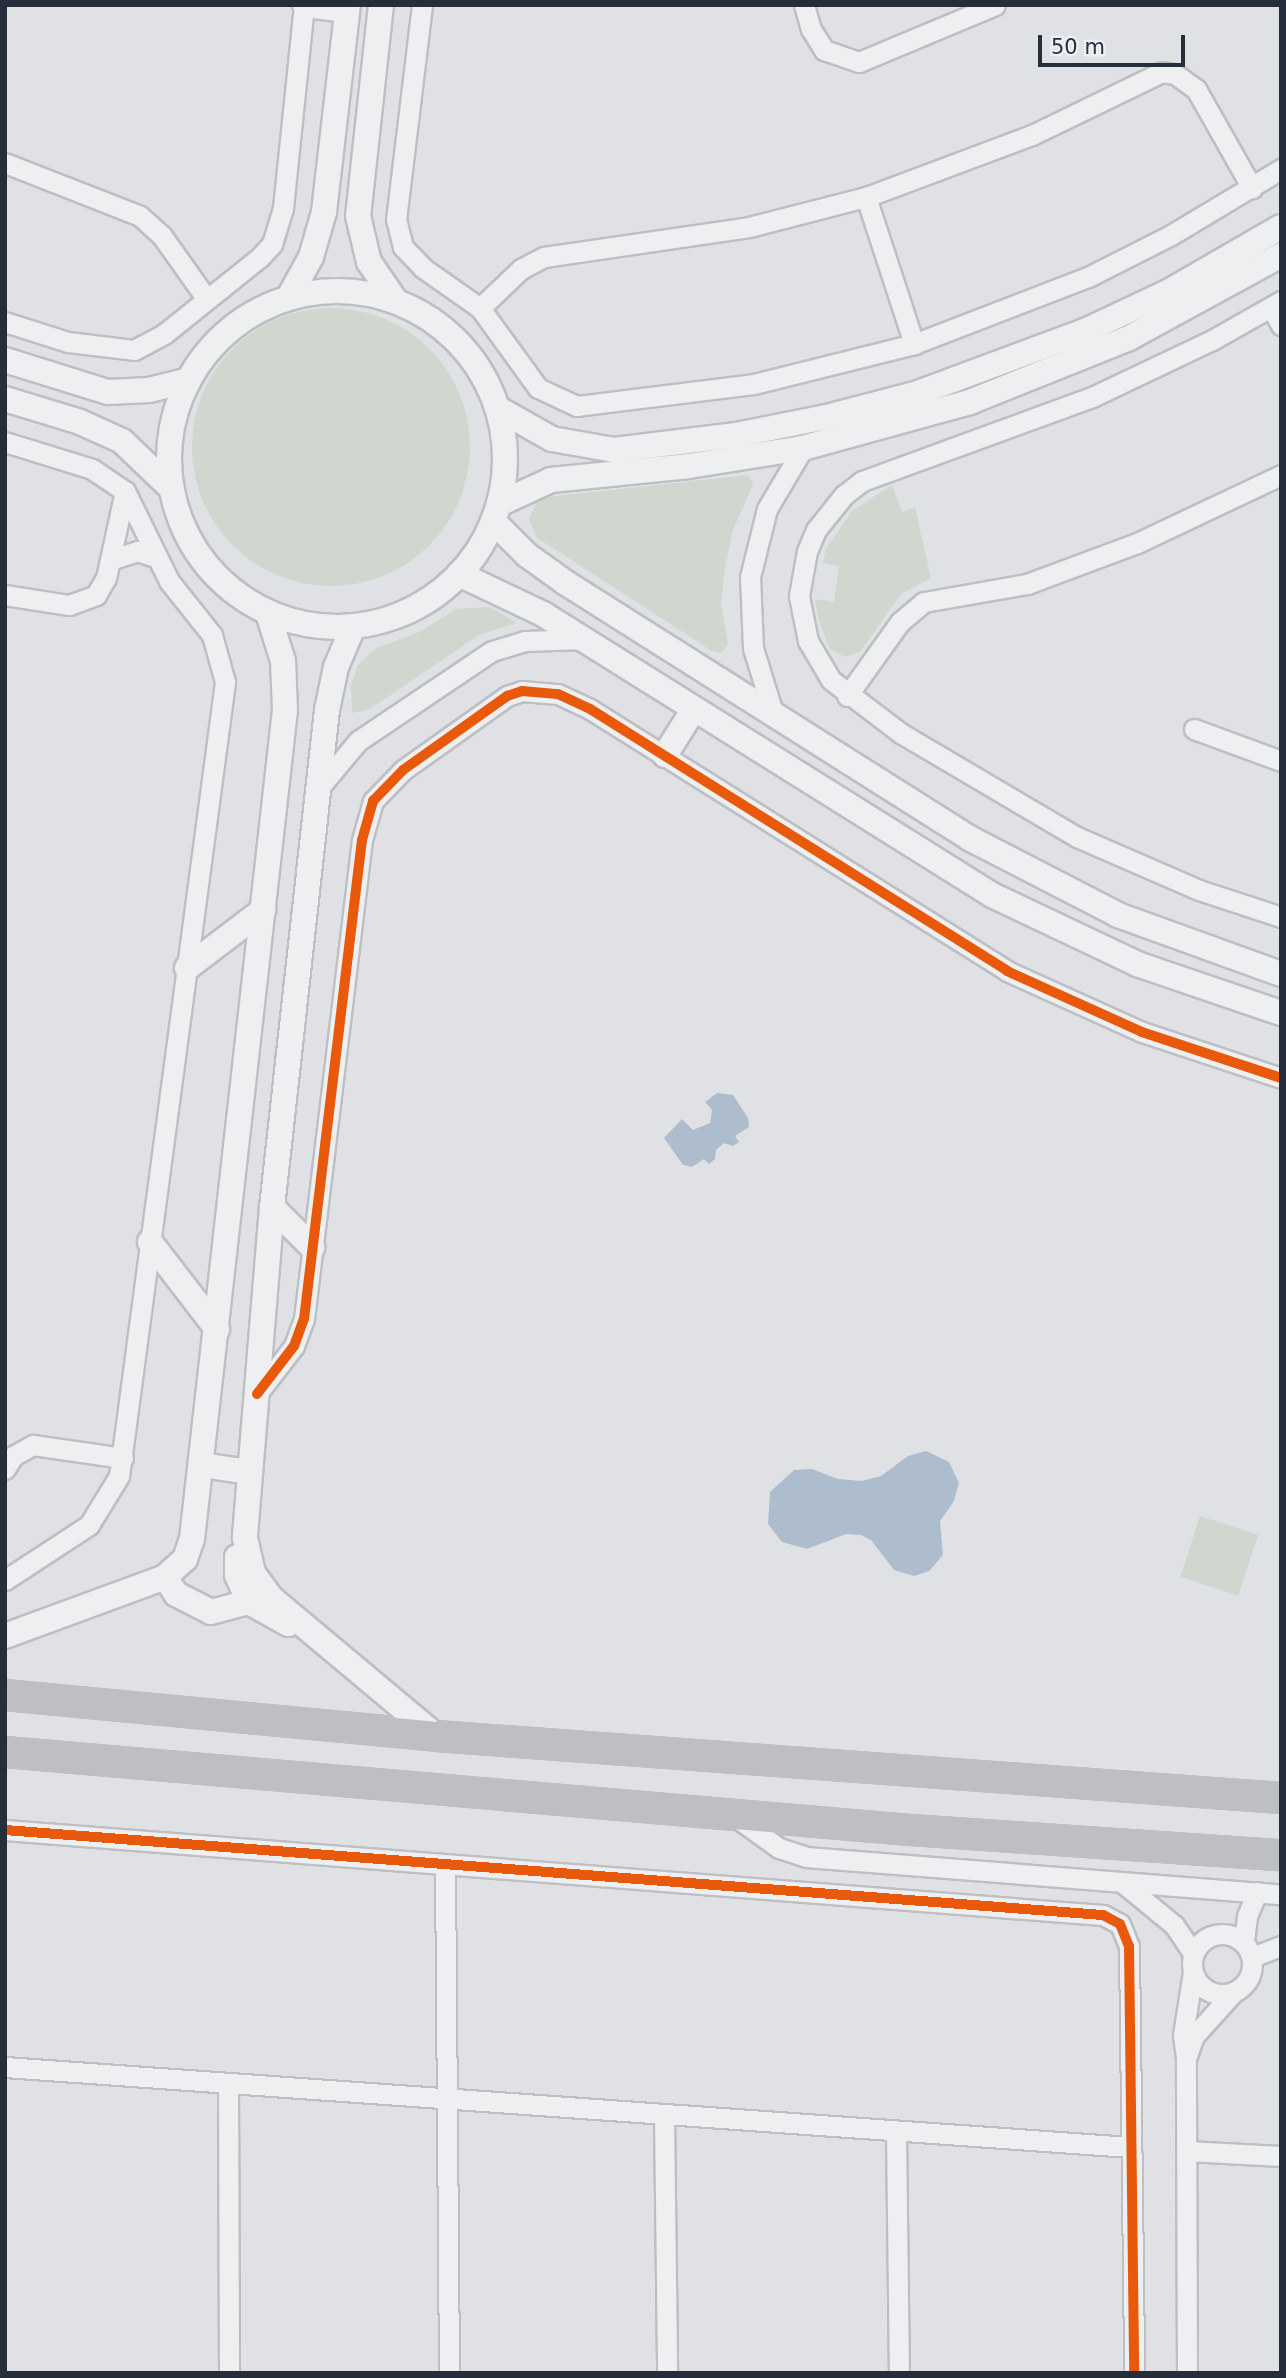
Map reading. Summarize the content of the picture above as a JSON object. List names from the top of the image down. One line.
{"scale_bar":"50 m"}
